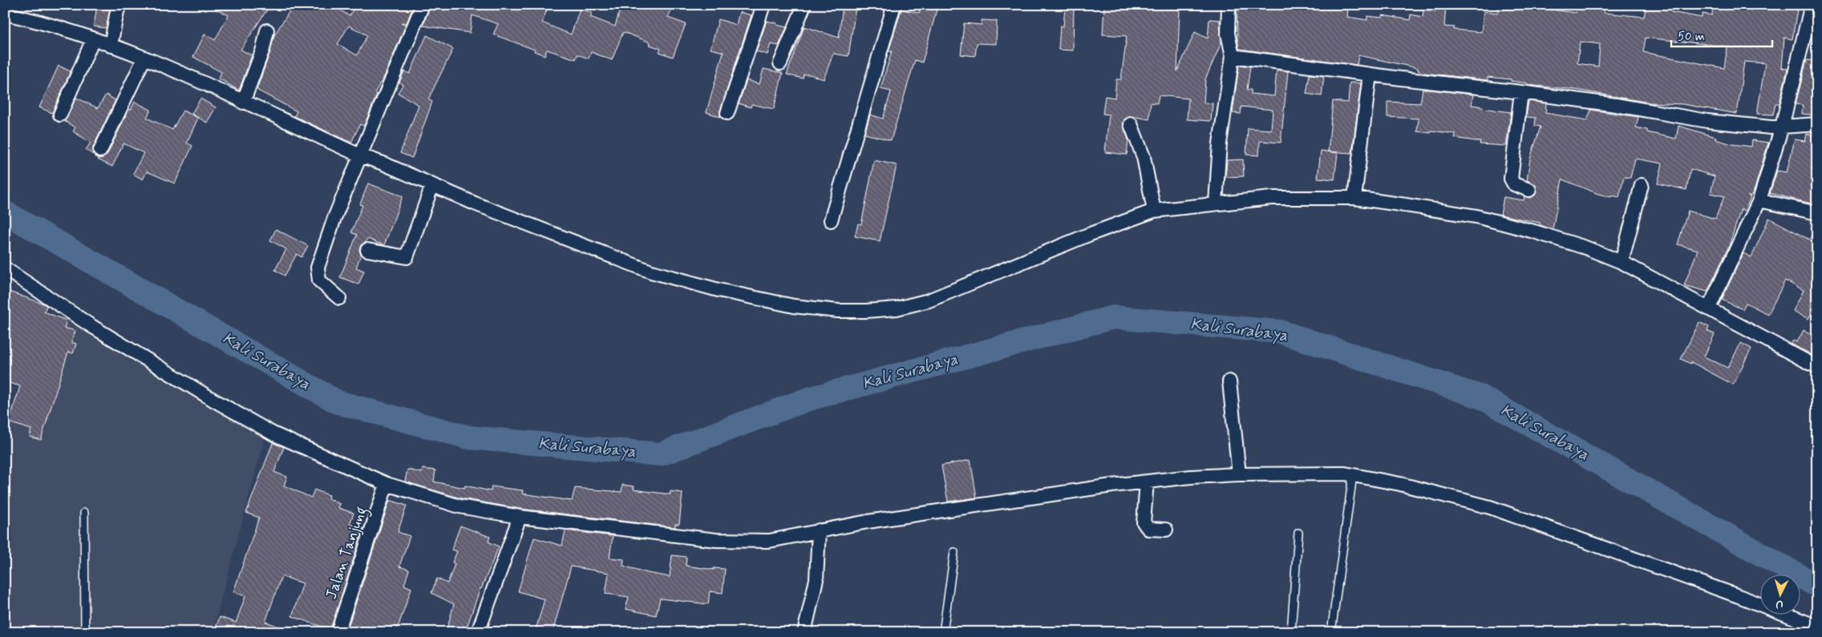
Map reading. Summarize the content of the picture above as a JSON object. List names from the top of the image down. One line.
{"streets":{"street":["Jalan Tanjung"]},"water":["Kali Surabaya"],"scale_bar":"50 m","north":"bottom"}
